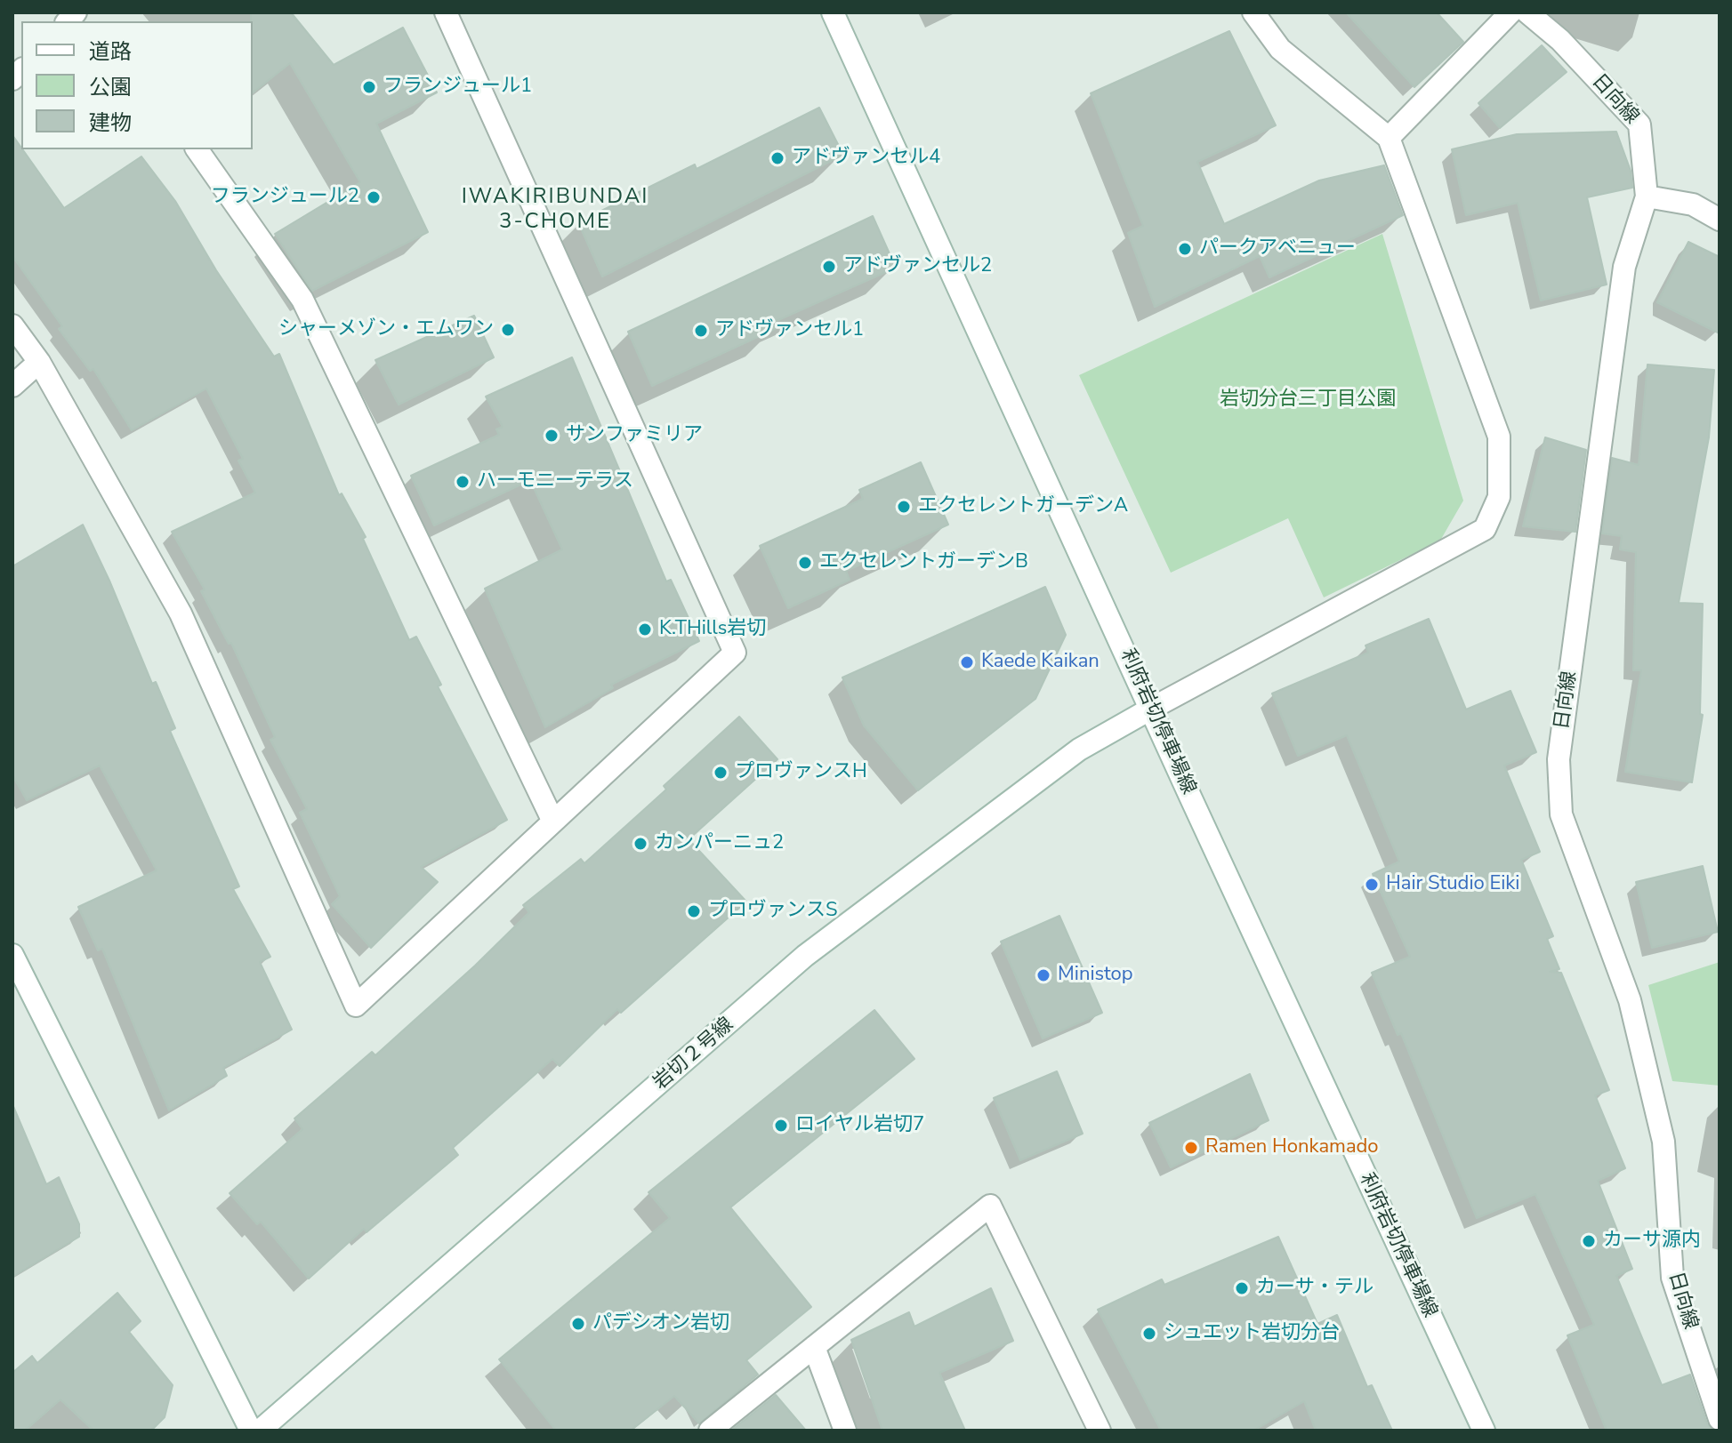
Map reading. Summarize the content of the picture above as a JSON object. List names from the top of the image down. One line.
{"streets":{"street":["日向線","利府岩切停車場線","岩切２号線"]},"crossings":[["利府岩切停車場線","岩切２号線"]],"districts":["IWAKIRIBUNDAI 3-CHOME"],"parks":["岩切分台三丁目公園"],"places":["フランジュール1","アドヴァンセル4","フランジュール2","パークアベニュー","アドヴァンセル2","シャーメゾン・エムワン","アドヴァンセル1","サンファミリア","ハーモニーテラス","エクセレントガーデンA","エクセレントガーデンB","K.THills岩切","Kaede Kaikan","プロヴァンスH","カンパーニュ2","Hair Studio Eiki","プロヴァンスS","Ministop","ロイヤル岩切7","Ramen Honkamado","カーサ源内","カーサ・テル","パデシオン岩切","シュエット岩切分台"],"legend":["道路","公園","建物"]}
